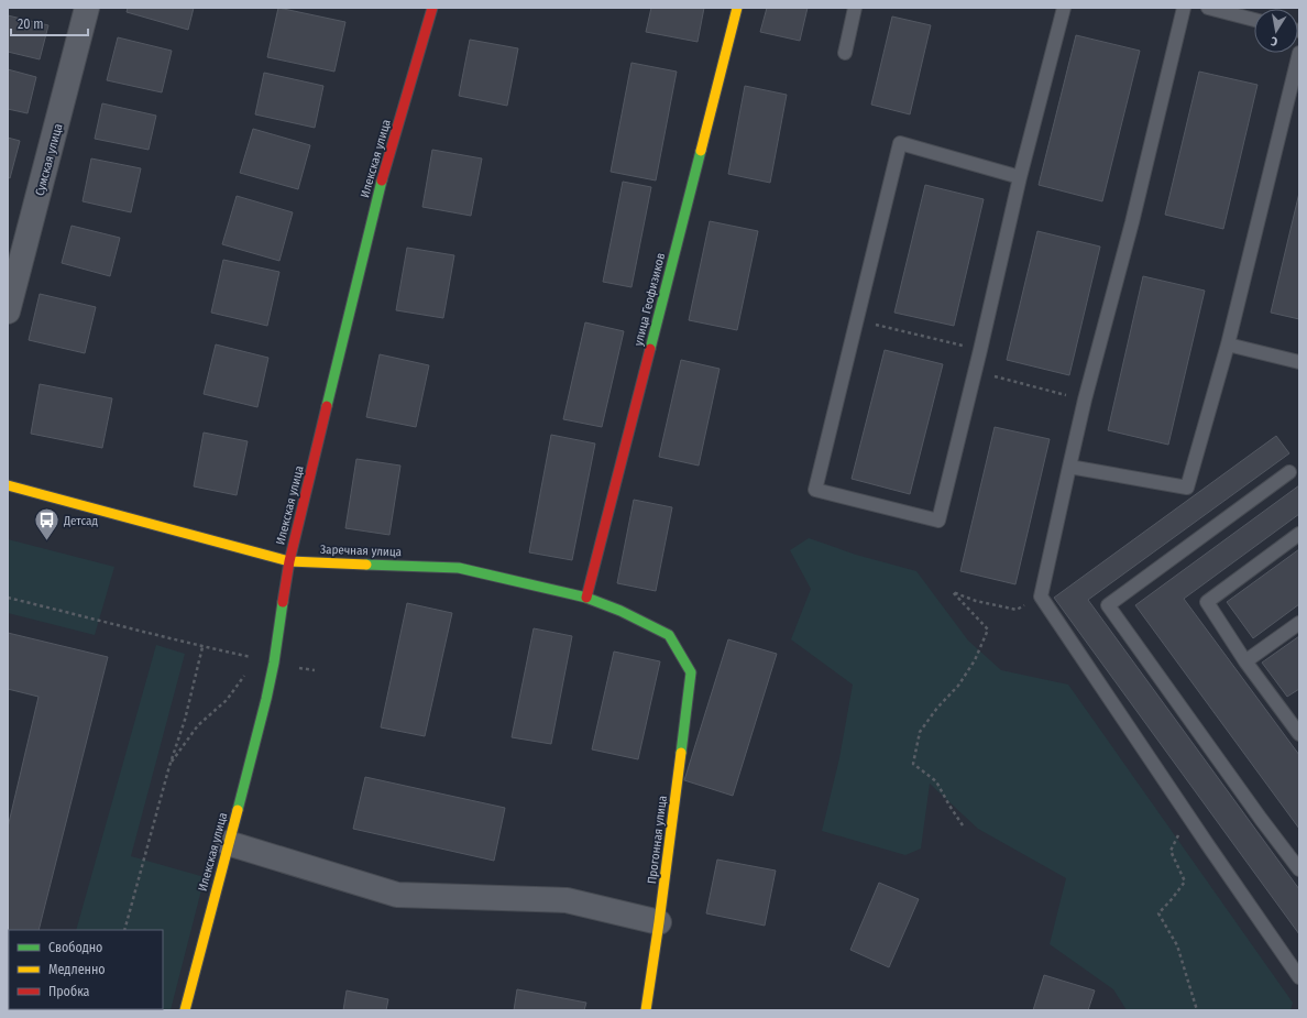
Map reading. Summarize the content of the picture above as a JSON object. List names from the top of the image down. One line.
{"streets":{"street":["Илекская улица","Сумская улица","улица Геофизиков","Заречная улица","Прогонная улица"]},"crossings":[["Илекская улица","Заречная улица"],["улица Геофизиков","Заречная улица"],["Заречная улица","Прогонная улица"]],"places":{"bus stop":["Детсад"]},"legend":["Свободно","Медленно","Пробка"],"scale_bar":"20 m","north":"bottom"}
